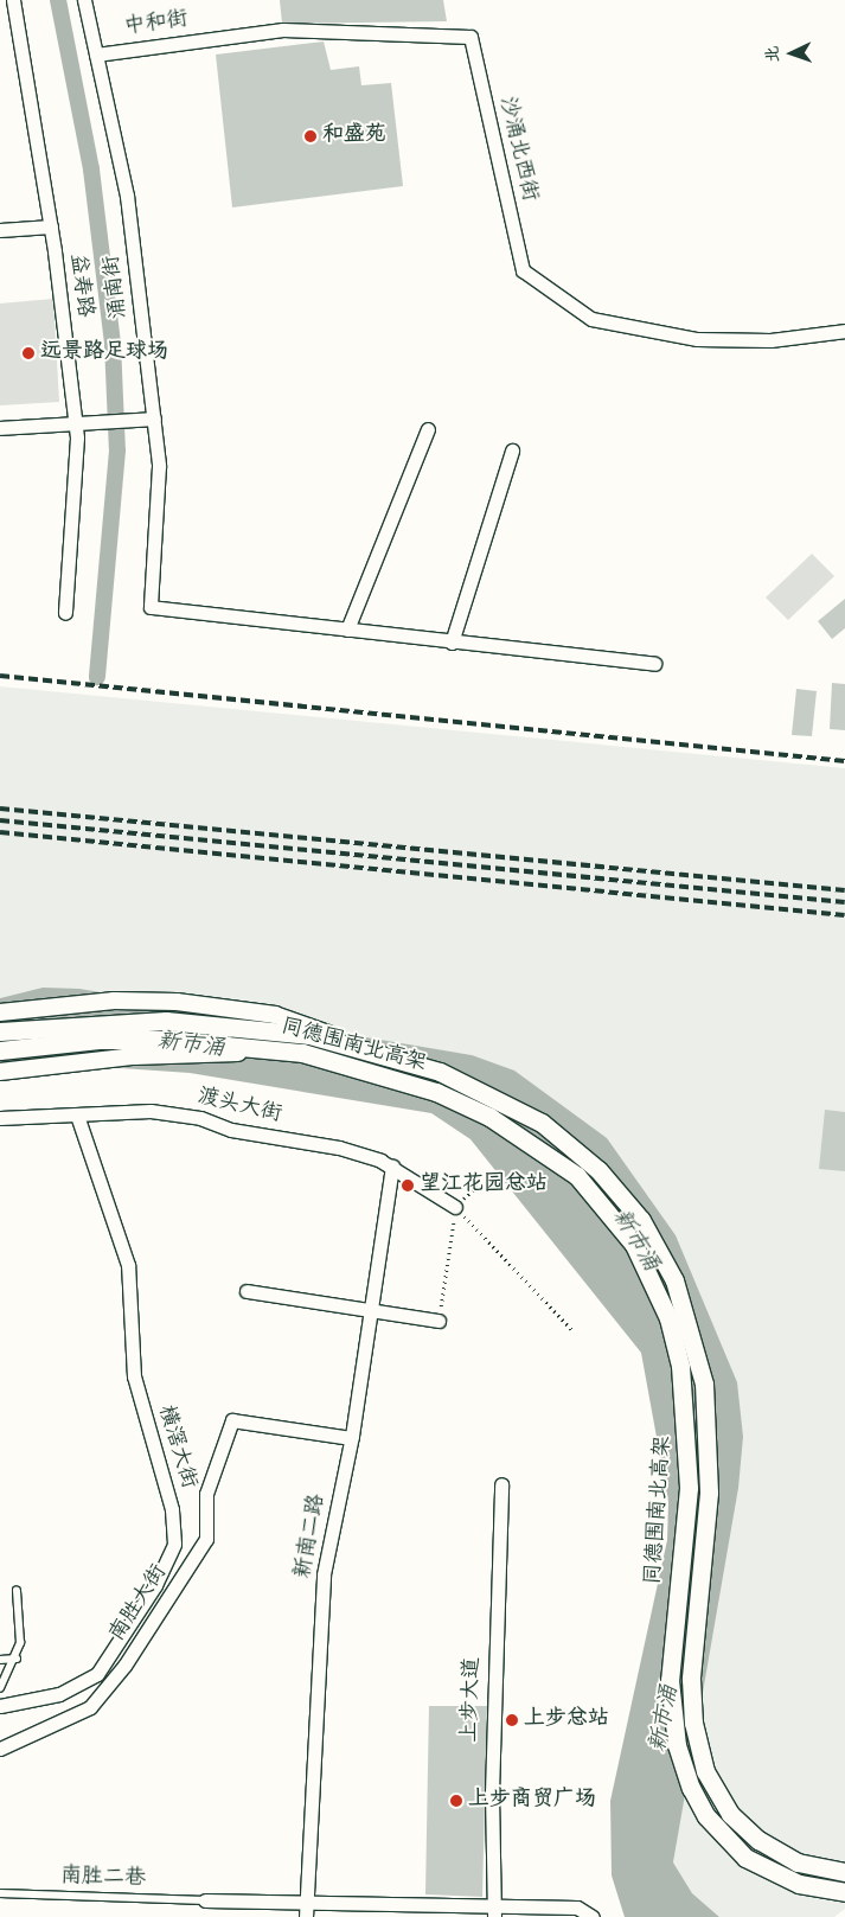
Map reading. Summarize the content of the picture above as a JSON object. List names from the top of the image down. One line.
{"streets":{"main road":["同德围南北高架"],"street":["中和街","沙涌北西街","益寿路","涌南街","渡头大街","横滘大街","新南二路","南胜大街","上步大道"],"lane":["南胜二巷"]},"crossings":[["中和街","沙涌北西街"],["中和街","涌南街"],["渡头大街","横滘大街"],["渡头大街","新南二路"],["新南二路","南胜大街"]],"water":["新市涌"],"places":["和盛苑","远景路足球场","望江花园总站","上步总站","上步商贸广场"],"north":"left"}
